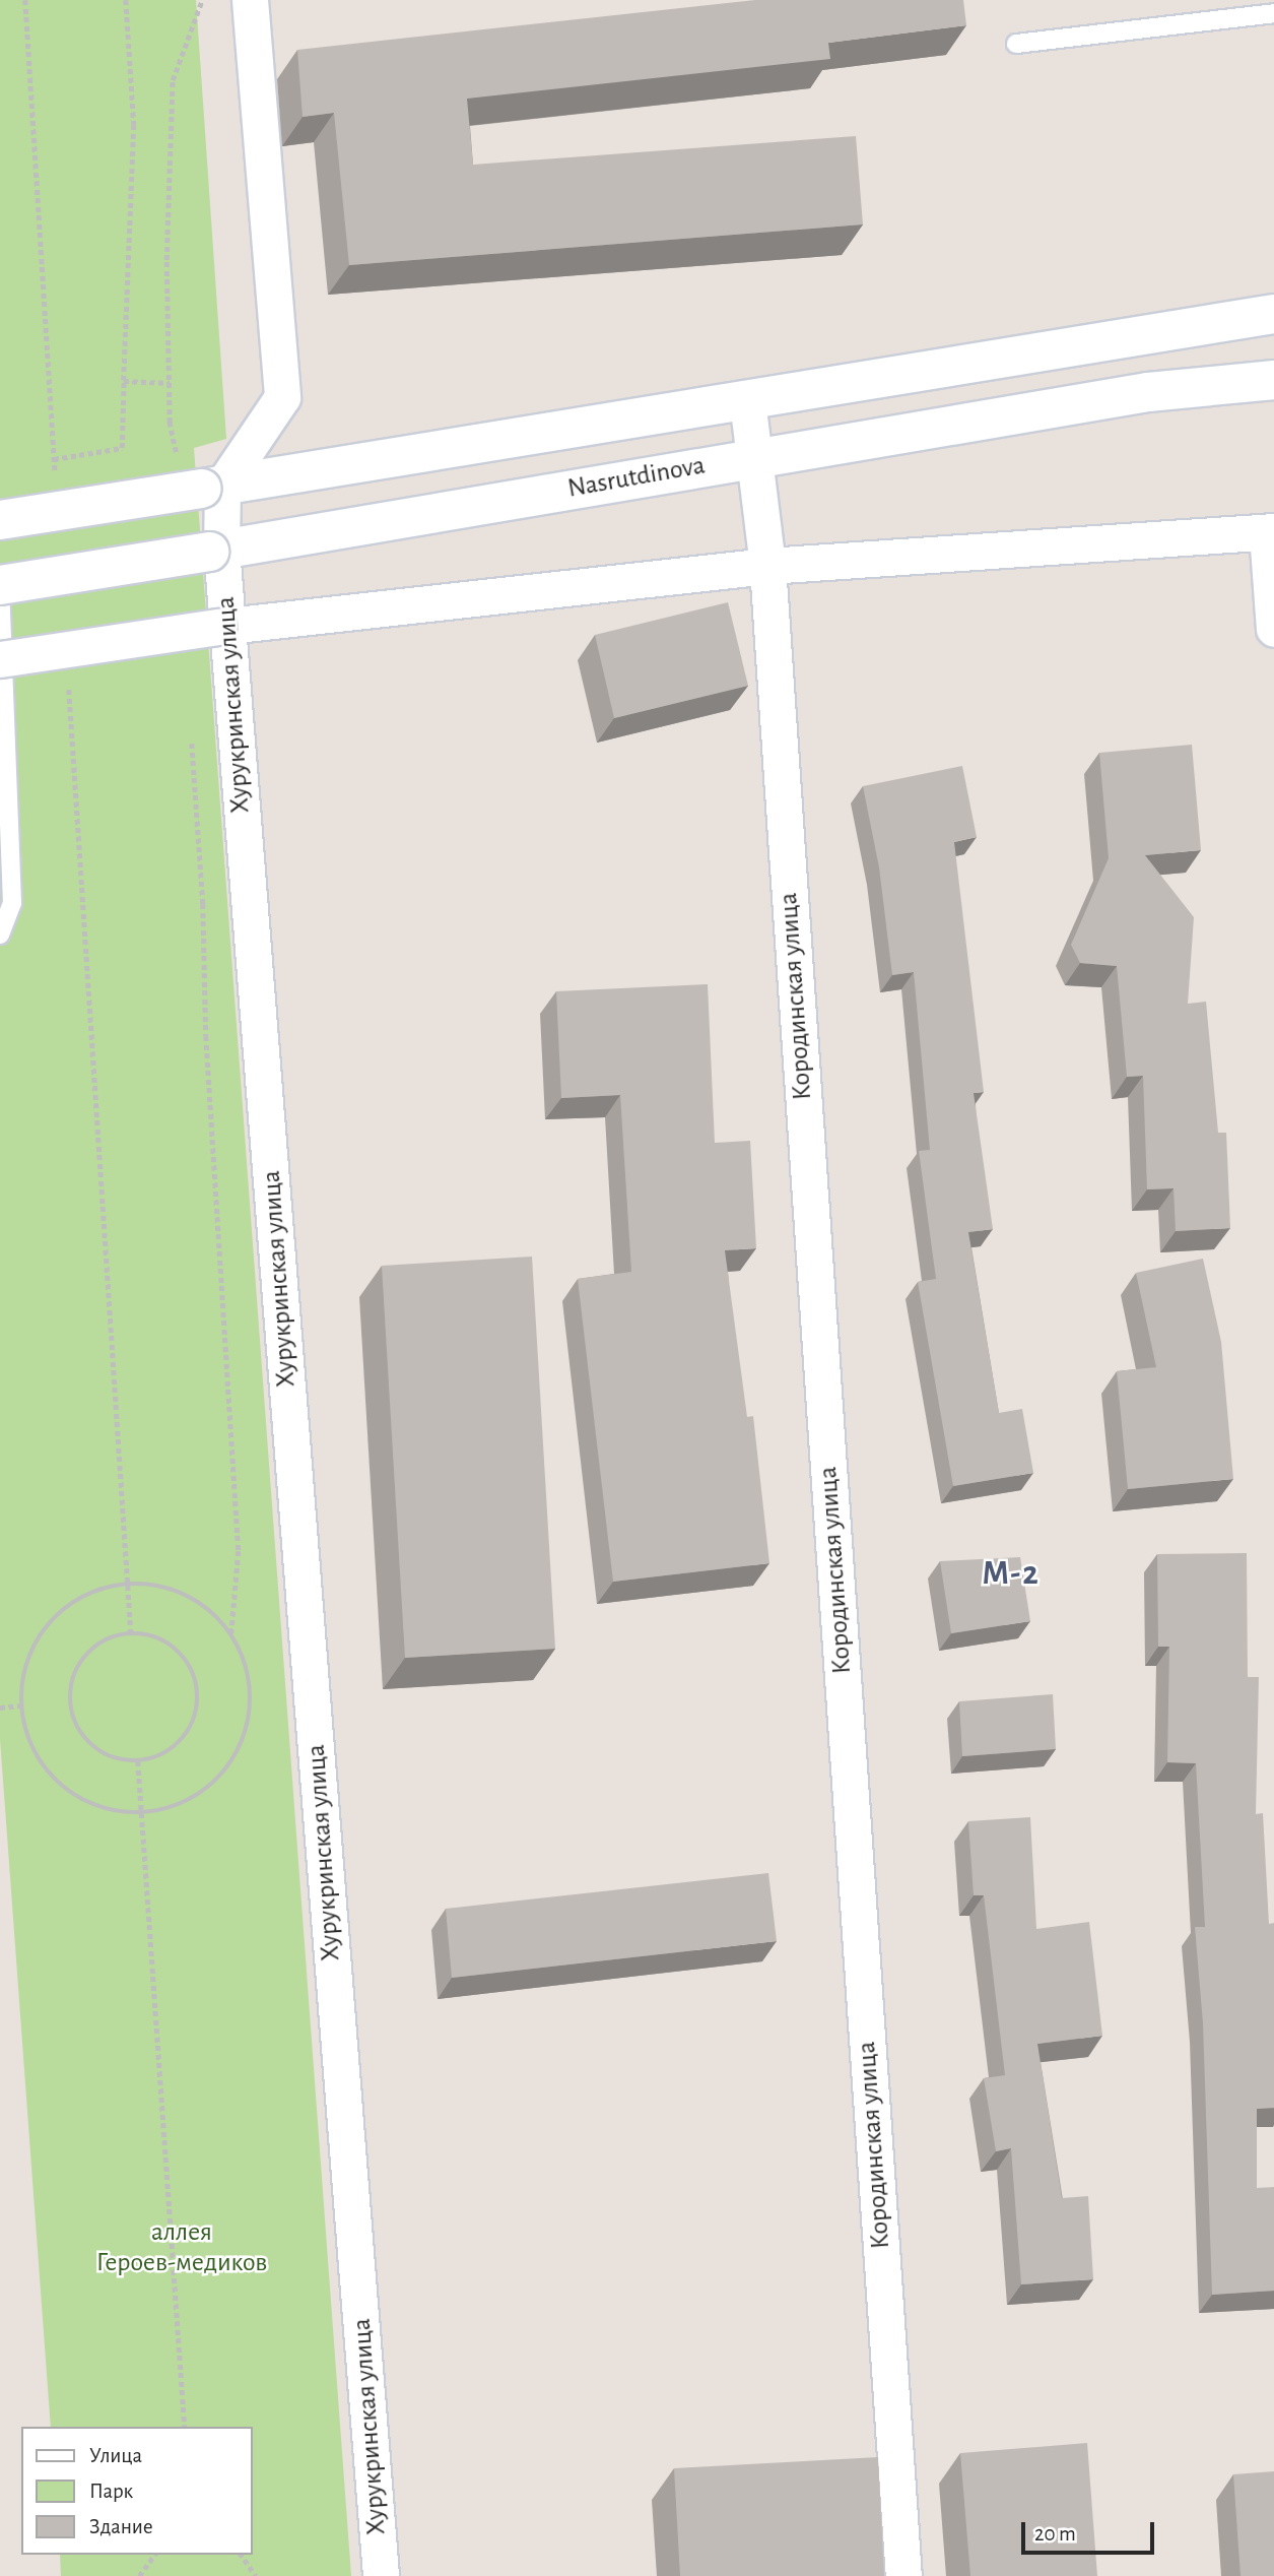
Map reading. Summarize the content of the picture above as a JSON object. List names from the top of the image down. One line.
{"streets":{"main road":["Nasrutdinova"],"street":["Хурукринская улица","Кородинская улица"]},"crossings":[["Nasrutdinova","Хурукринская улица"],["Nasrutdinova","Кородинская улица"]],"districts":["М-2"],"parks":["аллея Героев-медиков"],"legend":["Улица","Парк","Здание"],"scale_bar":"20 m"}
